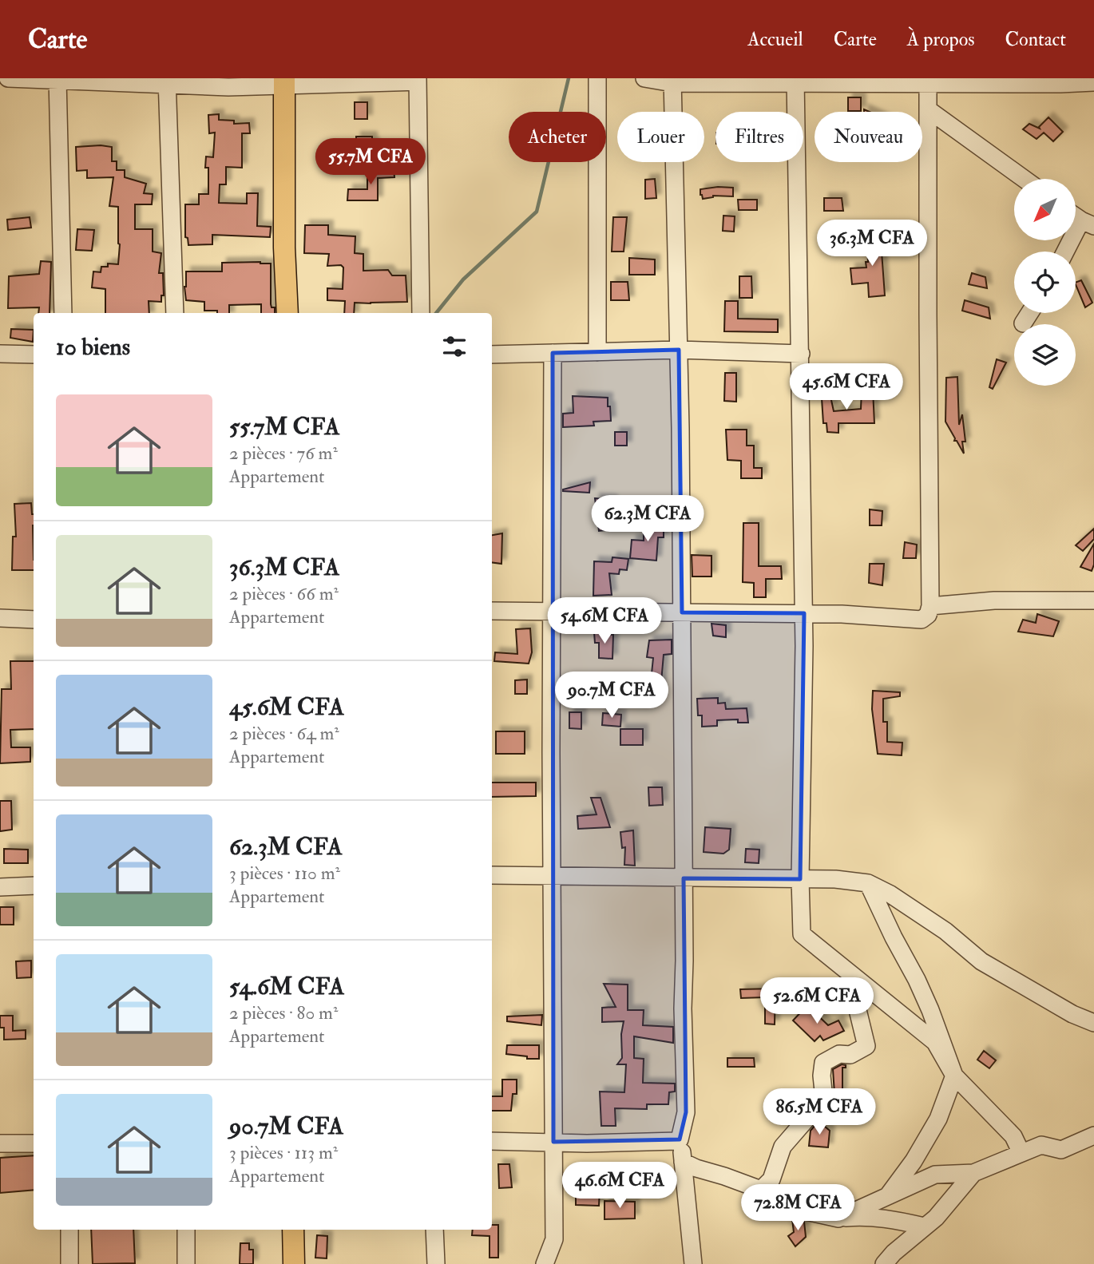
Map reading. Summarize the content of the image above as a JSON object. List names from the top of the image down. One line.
{"north":"bottom left","page":{"header":"Carte","nav":["Accueil","Carte","À propos","Contact"],"chip":["Acheter","Louer","Filtres","Nouveau"],"price":["55.7M CFA","36.3M CFA","45.6M CFA","62.3M CFA","54.6M CFA","90.7M CFA","52.6M CFA","86.5M CFA","46.6M CFA","72.8M CFA"],"heading":"10 biens","list":[{"name":"55.7M CFA","note":"2 pièces · 76 m² · Appartement"},{"name":"36.3M CFA","note":"2 pièces · 66 m² · Appartement"},{"name":"45.6M CFA","note":"2 pièces · 64 m² · Appartement"},{"name":"62.3M CFA","note":"3 pièces · 110 m² · Appartement"},{"name":"54.6M CFA","note":"2 pièces · 80 m² · Appartement"},{"name":"90.7M CFA","note":"3 pièces · 113 m² · Appartement"}]}}
